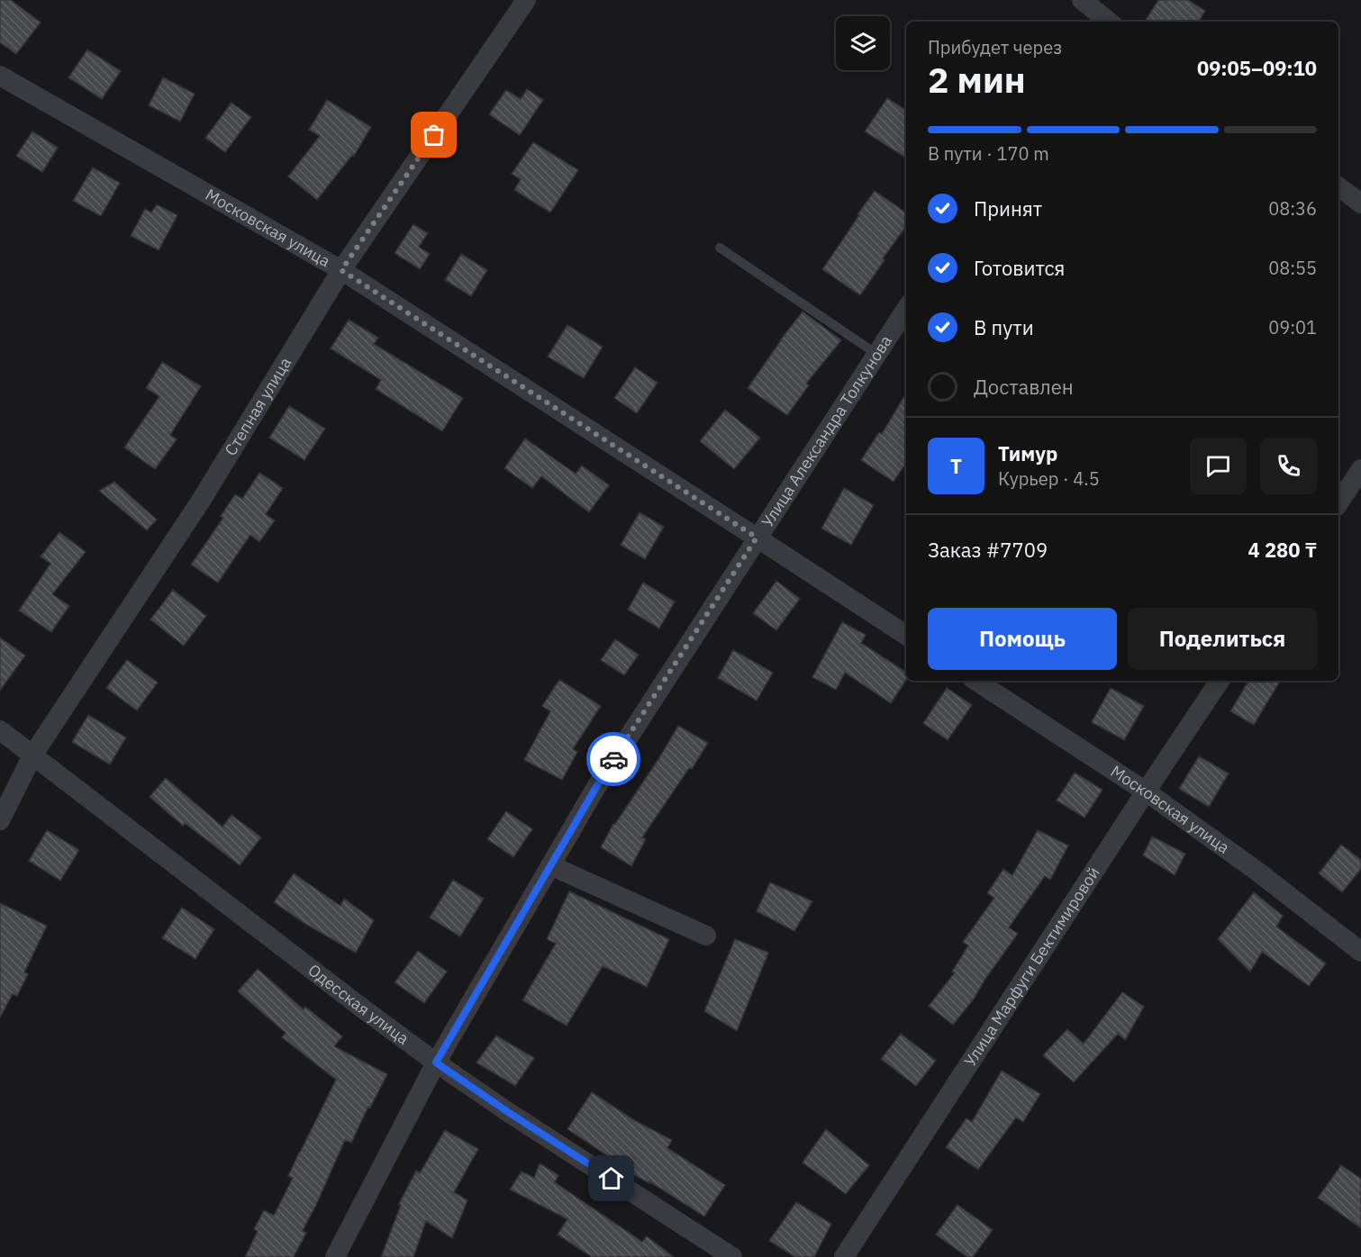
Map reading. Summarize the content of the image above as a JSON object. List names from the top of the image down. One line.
{"streets":{"street":["Московская улица","Степная улица","Улица Александра Толкунова","Улица Марфуги Бектимировой","Одесская улица"]},"crossings":[["Московская улица","Степная улица"],["Московская улица","Улица Александра Толкунова"],["Московская улица","Улица Марфуги Бектимировой"],["Степная улица","Одесская улица"],["Улица Александра Толкунова","Одесская улица"]],"page":{"heading":["2 мин","Прибудет через","09:05–09:10"],"panel":["Тимур","Курьер · 4.5","Заказ #7709","4 280 ₸"],"bar":"В пути · 170 m","list":[["Принят","08:36"],["Готовится","08:55"],["В пути","09:01"],"Доставлен"],"round":"Т","buttons":["Помощь","Поделиться"]}}
